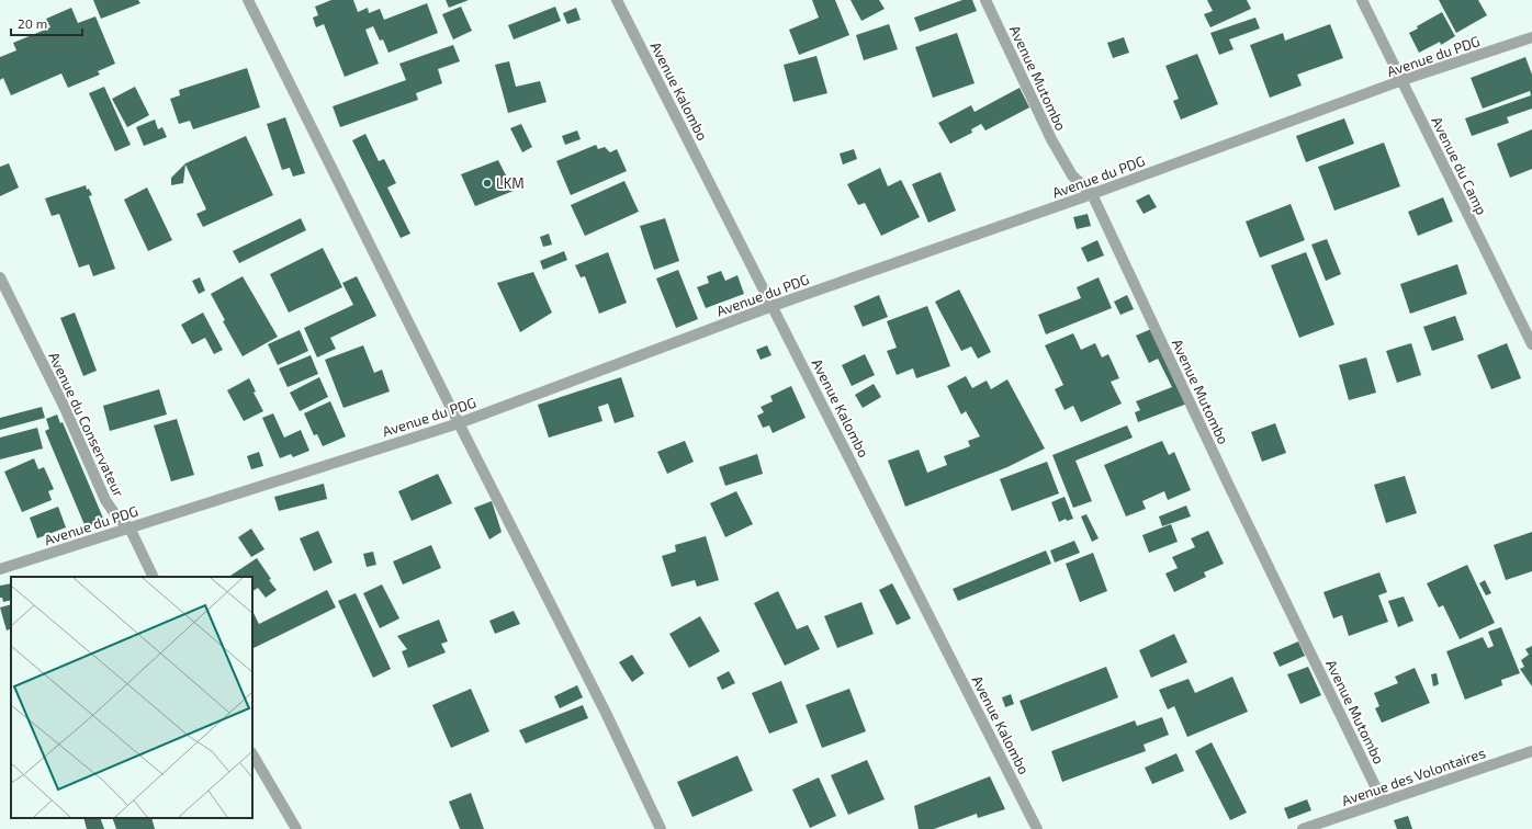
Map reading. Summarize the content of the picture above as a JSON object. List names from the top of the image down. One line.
{"streets":{"street":["Avenue du PDG","Avenue Mutombo","Avenue Kalombo","Avenue du Camp","Avenue du Conservateur","Avenue des Volontaires"]},"crossings":[["Avenue du PDG","Avenue Mutombo"],["Avenue du PDG","Avenue Kalombo"],["Avenue du PDG","Avenue du Camp"],["Avenue du PDG","Avenue du Conservateur"],["Avenue Mutombo","Avenue des Volontaires"]],"places":["LKM"],"scale_bar":"20 m"}
